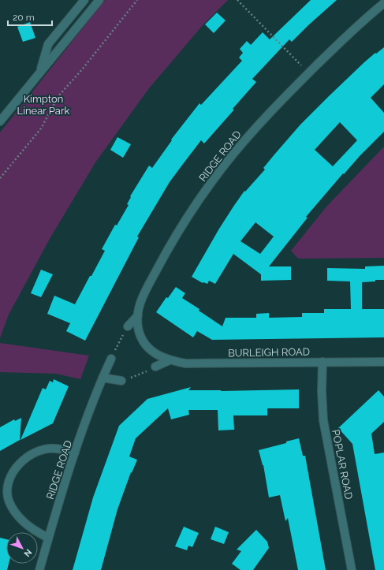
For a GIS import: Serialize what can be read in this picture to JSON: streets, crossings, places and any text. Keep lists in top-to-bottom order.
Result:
{
  "streets": {
    "street": ["RIDGE ROAD", "BURLEIGH ROAD", "POPLAR ROAD"]
  },
  "crossings": [
    ["RIDGE ROAD", "BURLEIGH ROAD"],
    ["BURLEIGH ROAD", "POPLAR ROAD"]
  ],
  "parks": ["Kimpton Linear Park"],
  "scale_bar": "20 m",
  "north": "bottom right"
}
